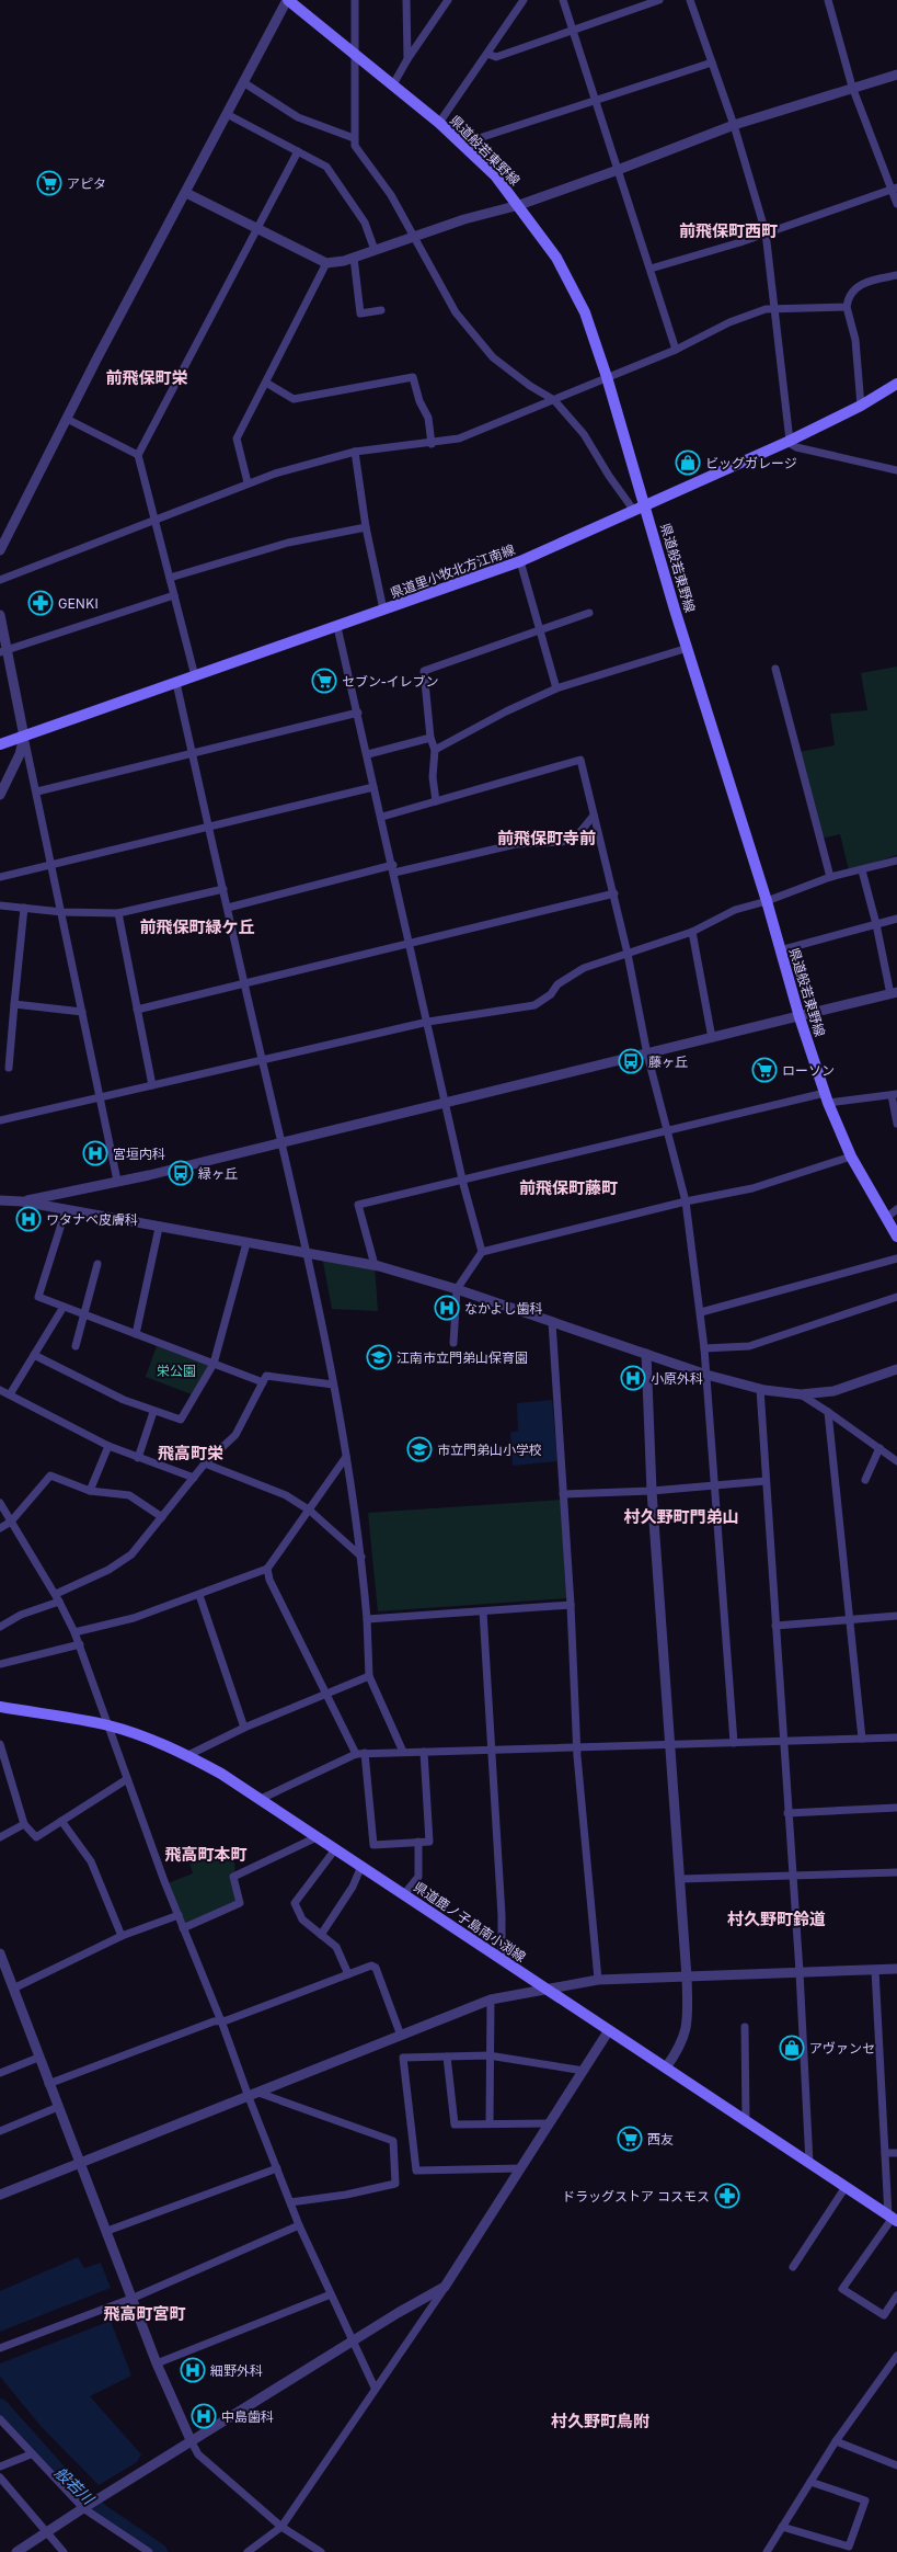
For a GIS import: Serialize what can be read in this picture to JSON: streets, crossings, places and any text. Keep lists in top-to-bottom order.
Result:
{
  "streets": {
    "main road": ["県道般若東野線", "県道里小牧北方江南線", "県道鹿ノ子島南小渕線"]
  },
  "crossings": [
    ["県道般若東野線", "県道里小牧北方江南線"]
  ],
  "districts": [
    "前飛保町西町",
    "前飛保町栄",
    "前飛保町寺前",
    "前飛保町緑ケ丘",
    "前飛保町藤町",
    "飛高町栄",
    "村久野町門弟山",
    "飛高町本町",
    "村久野町鈴道",
    "飛高町宮町",
    "村久野町鳥附"
  ],
  "water": ["般若川"],
  "parks": ["栄公園"],
  "places": {
    "supermarket": [
      "アピタ",
      "セブン-イレブン",
      "ローソン",
      "西友"
    ],
    "shop": ["ビッグガレージ", "アヴァンセ"],
    "pharmacy": ["GENKI", "ドラッグストア コスモス"],
    "bus stop": ["藤ヶ丘", "緑ヶ丘"],
    "hospital": [
      "宮垣内科",
      "ワタナベ皮膚科",
      "なかよし歯科",
      "小原外科",
      "細野外科",
      "中島歯科"
    ],
    "school or university": ["江南市立門弟山保育園", "市立門弟山小学校"]
  }
}
